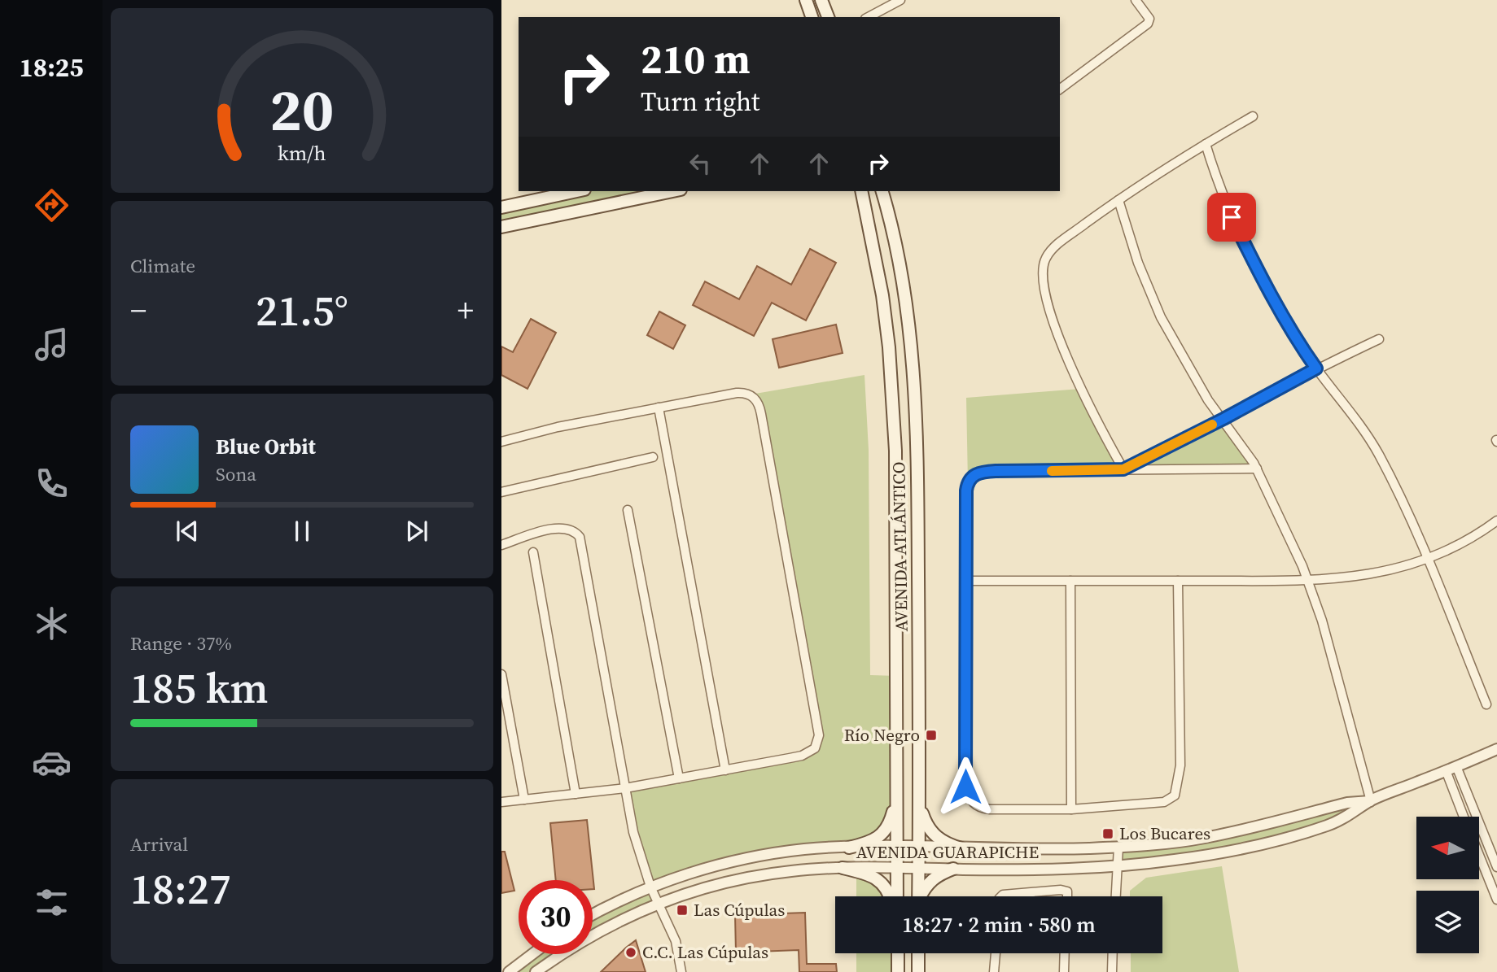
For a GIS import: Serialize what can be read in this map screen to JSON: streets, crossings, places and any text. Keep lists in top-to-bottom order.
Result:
{
  "streets": {
    "main road": ["AVENIDA ATLÁNTICO"],
    "street": ["AVENIDA GUARAPICHE"]
  },
  "crossings": [
    ["AVENIDA ATLÁNTICO", "AVENIDA GUARAPICHE"]
  ],
  "places": {
    "transit": ["Río Negro", "Los Bucares", "Las Cúpulas"],
    "other": ["C.C. Las Cúpulas"]
  },
  "north": "left",
  "page": {
    "tabs": "18:25",
    "turn": ["210 m", "Turn right"],
    "tile": [
      "Climate",
      ["Range · 37%", "185 km"],
      ["Arrival", "18:27"]
    ],
    "heat": ["−", "21.5°", "+"],
    "song": ["Blue Orbit", "Sona"],
    "limit": "30",
    "trip": "18:27 · 2 min · 580 m",
    "gauge": ["20", "km/h"]
  }
}
